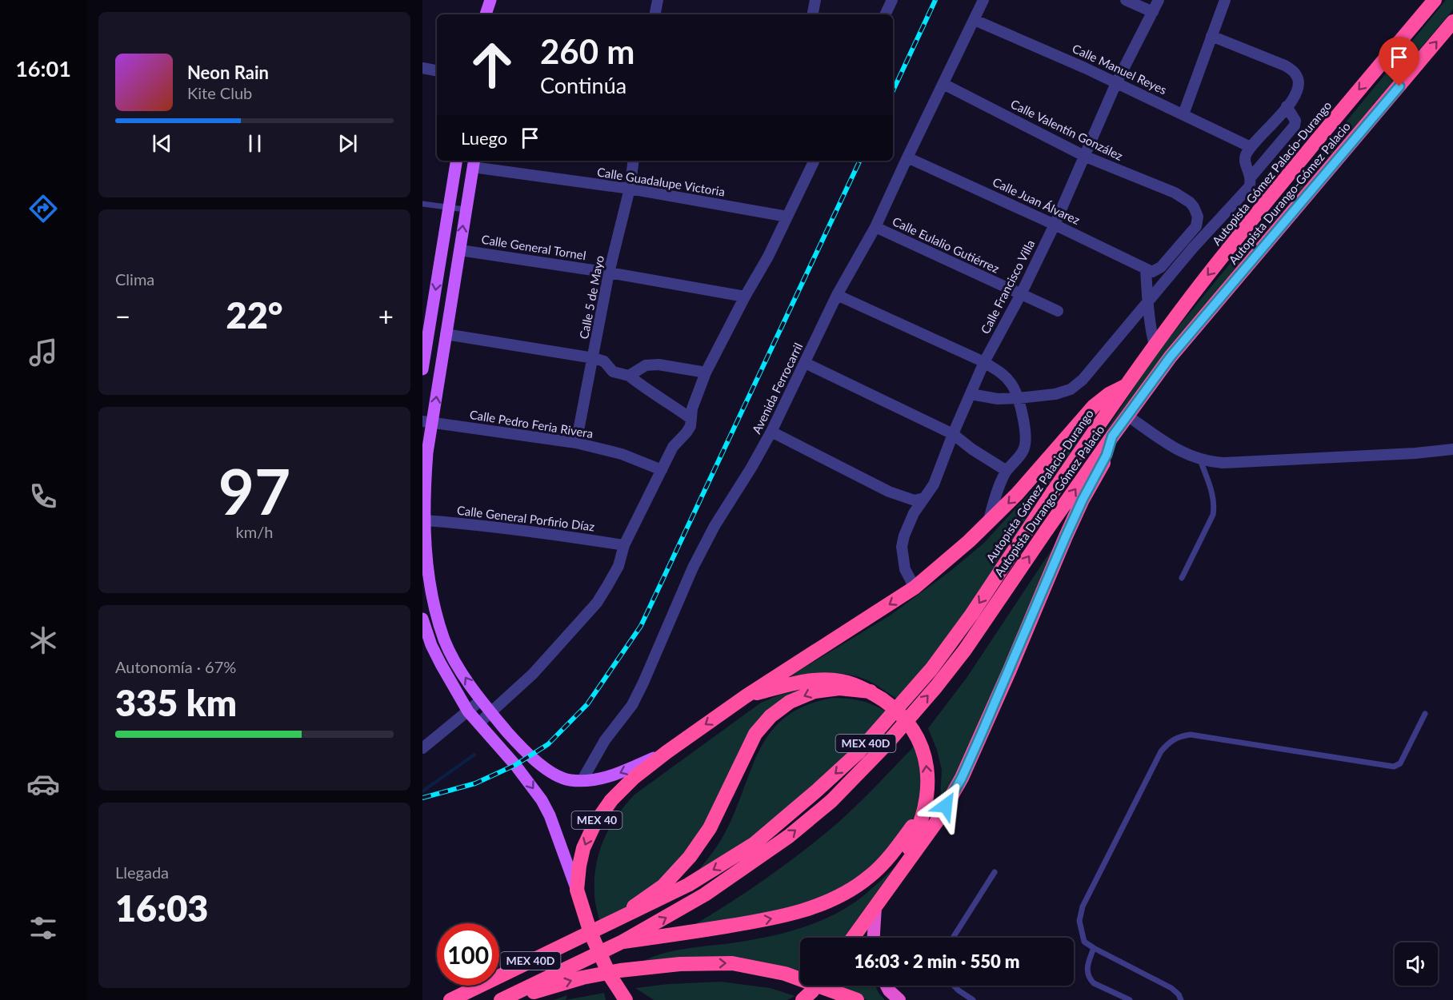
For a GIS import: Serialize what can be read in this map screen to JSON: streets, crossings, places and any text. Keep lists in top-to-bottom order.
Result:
{
  "streets": {
    "highway": [
      "Autopista Gómez Palacio-Durango",
      "Autopista Durango-Gómez Palacio",
      "MEX 40D",
      "MEX 40"
    ],
    "street": [
      "Calle Manuel Reyes",
      "Calle Valentín González",
      "Calle Guadalupe Victoria",
      "Calle Juan Álvarez",
      "Calle Eulalio Gutiérrez",
      "Calle General Tornel",
      "Calle Francisco Villa",
      "Calle 5 de Mayo",
      "Avenida Ferrocarril",
      "Calle Pedro Feria Rivera",
      "Calle General Porfirio Díaz"
    ]
  },
  "crossings": [
    ["Calle Manuel Reyes", "Calle Francisco Villa"],
    ["Calle Manuel Reyes", "Avenida Ferrocarril"],
    ["Calle Valentín González", "Calle Francisco Villa"],
    ["Calle Valentín González", "Avenida Ferrocarril"],
    ["Autopista Gómez Palacio-Durango", "MEX 40D"],
    ["Autopista Gómez Palacio-Durango", "MEX 40"],
    ["Calle Guadalupe Victoria", "Calle 5 de Mayo"],
    ["Calle Guadalupe Victoria", "MEX 40"],
    ["Autopista Durango-Gómez Palacio", "MEX 40D"],
    ["Calle Juan Álvarez", "Calle Francisco Villa"],
    ["Calle Juan Álvarez", "Avenida Ferrocarril"],
    ["Calle Eulalio Gutiérrez", "Calle Francisco Villa"],
    ["Calle Eulalio Gutiérrez", "Avenida Ferrocarril"],
    ["Calle General Tornel", "Calle 5 de Mayo"],
    ["Calle General Tornel", "MEX 40"],
    ["Calle 5 de Mayo", "Calle Pedro Feria Rivera"],
    ["Avenida Ferrocarril", "MEX 40"],
    ["Calle Pedro Feria Rivera", "MEX 40"],
    ["Calle General Porfirio Díaz", "MEX 40"],
    ["MEX 40D", "MEX 40"]
  ],
  "page": {
    "tabs": "16:01",
    "turn": ["260 m", "Continúa"],
    "song": ["Neon Rain", "Kite Club"],
    "then": "Luego",
    "tile": [
      "Clima",
      ["97", "km/h"],
      ["Autonomía · 67%", "335 km"],
      ["Llegada", "16:03"]
    ],
    "heat": ["−", "22°", "+"],
    "limit": "100",
    "trip": "16:03 · 2 min · 550 m"
  }
}
